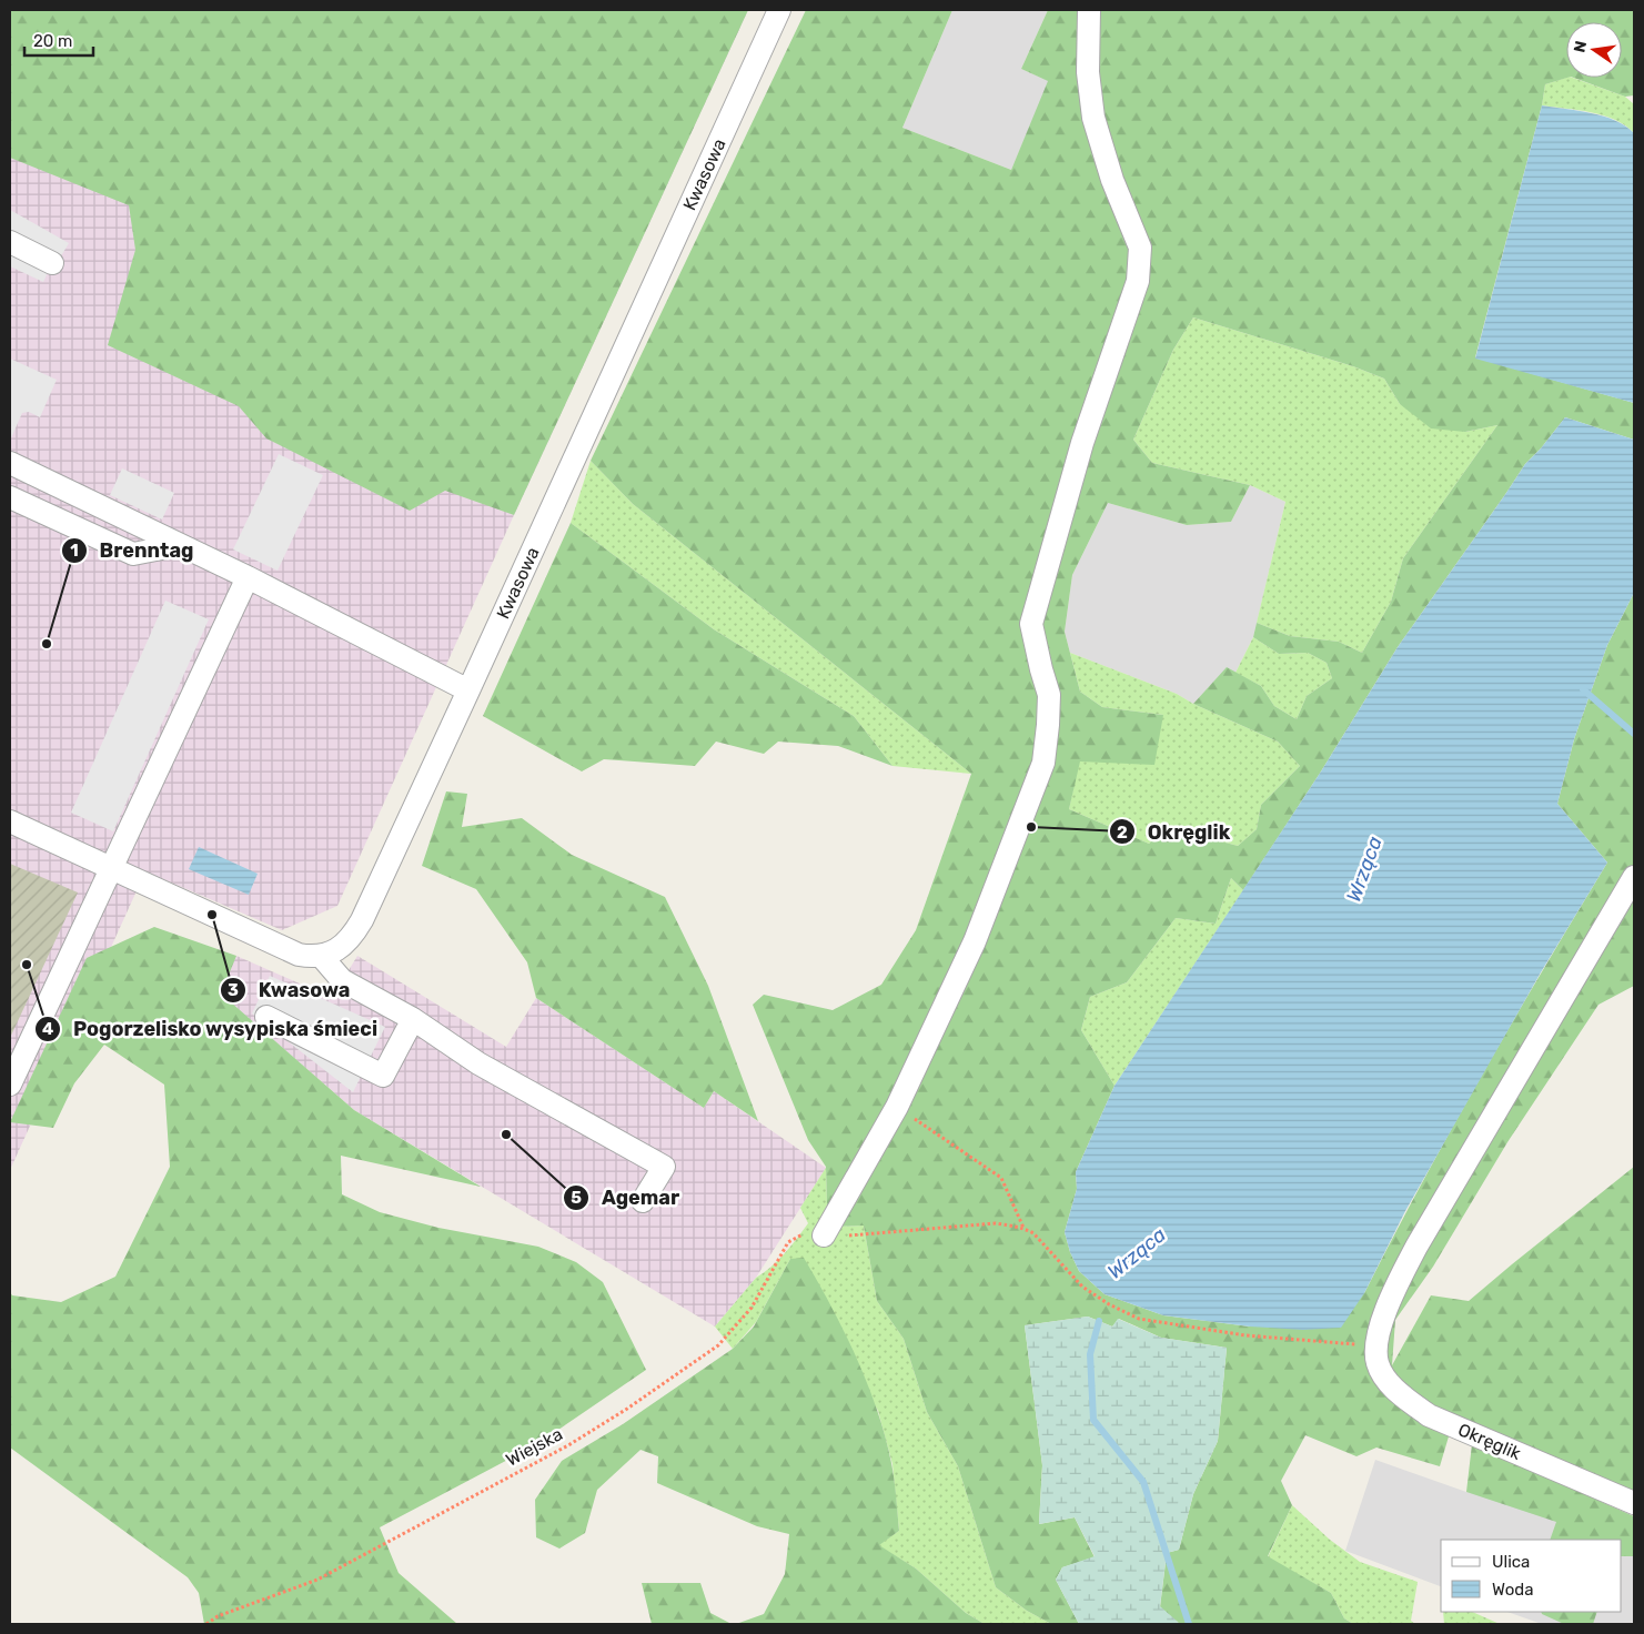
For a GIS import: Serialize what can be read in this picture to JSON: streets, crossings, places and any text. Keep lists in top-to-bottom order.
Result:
{
  "streets": {
    "street": ["Kwasowa", "Okręglik"],
    "path": ["Wiejska"]
  },
  "water": ["Wrząca"],
  "places": [
    "Brenntag",
    "Okręglik",
    "Kwasowa",
    "Pogorzelisko wysypiska śmieci",
    "Agemar"
  ],
  "legend": ["Ulica", "Woda"],
  "scale_bar": "20 m",
  "north": "left"
}
